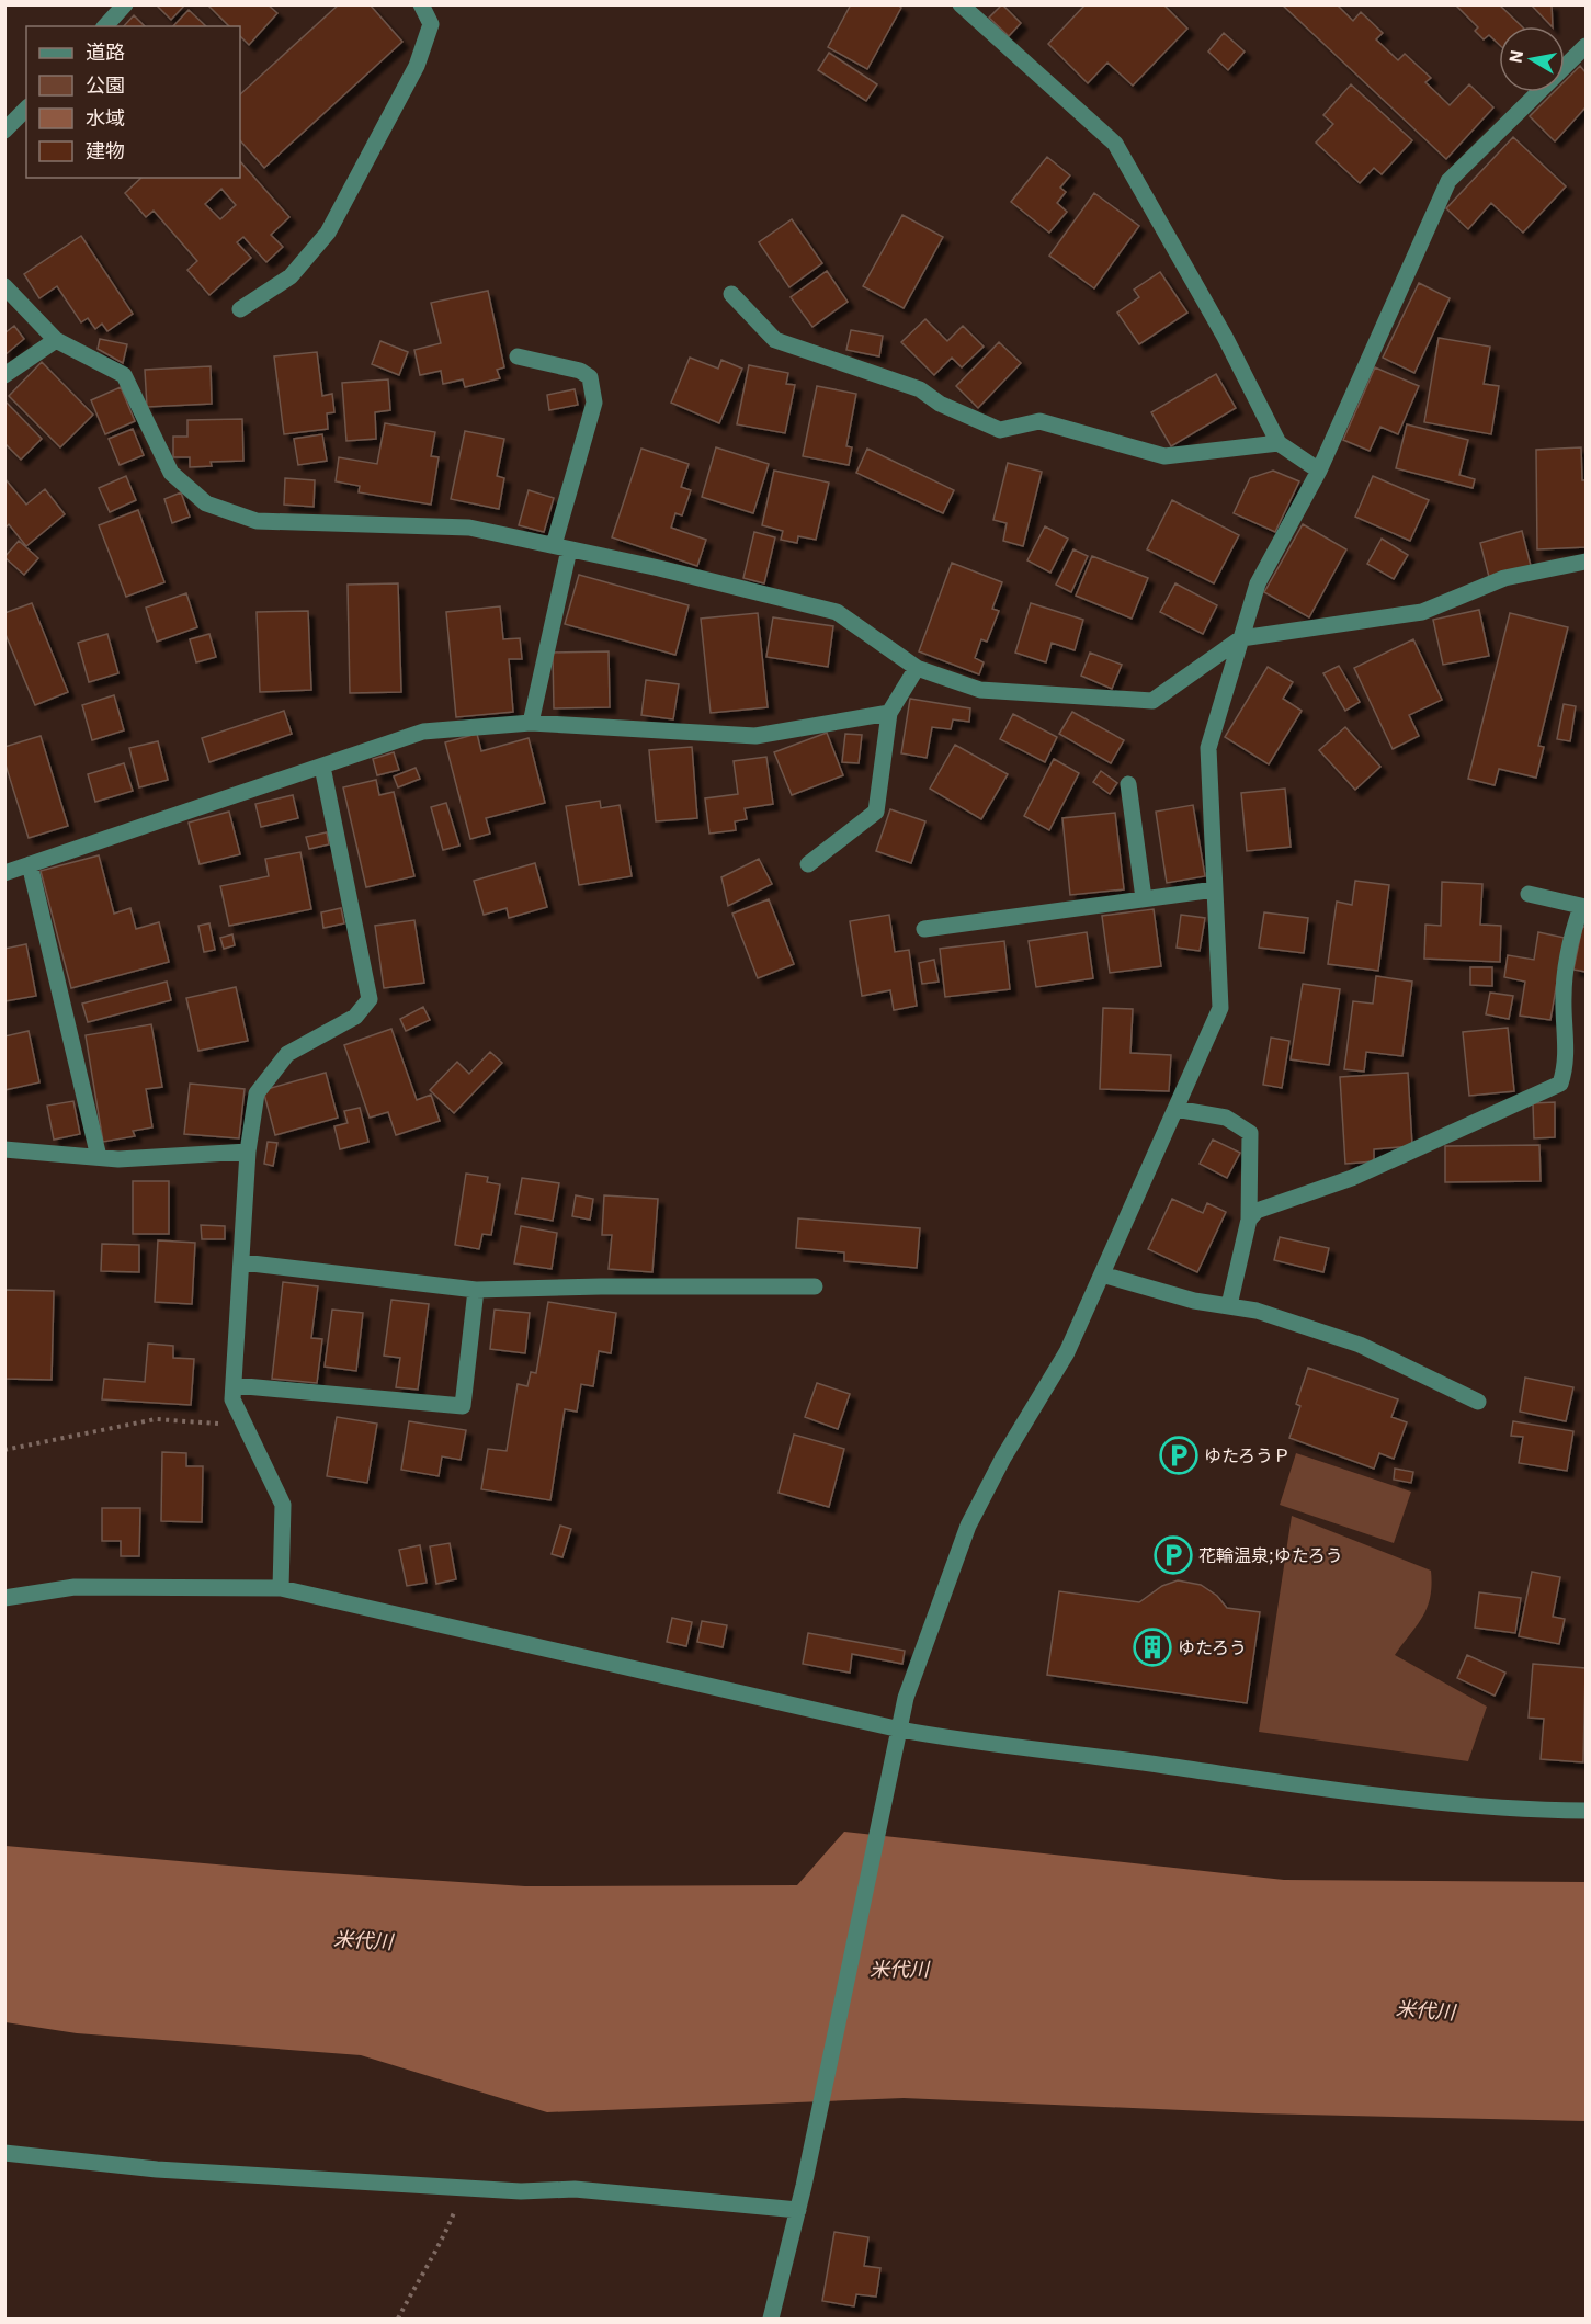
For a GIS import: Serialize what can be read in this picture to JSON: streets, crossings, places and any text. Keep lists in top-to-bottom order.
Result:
{
  "water": ["米代川"],
  "places": {
    "parking": ["ゆたろうＰ", "花輪温泉;ゆたろう"],
    "building": ["ゆたろう"]
  },
  "legend": [
    "道路",
    "公園",
    "水域",
    "建物"
  ],
  "north": "left"
}
